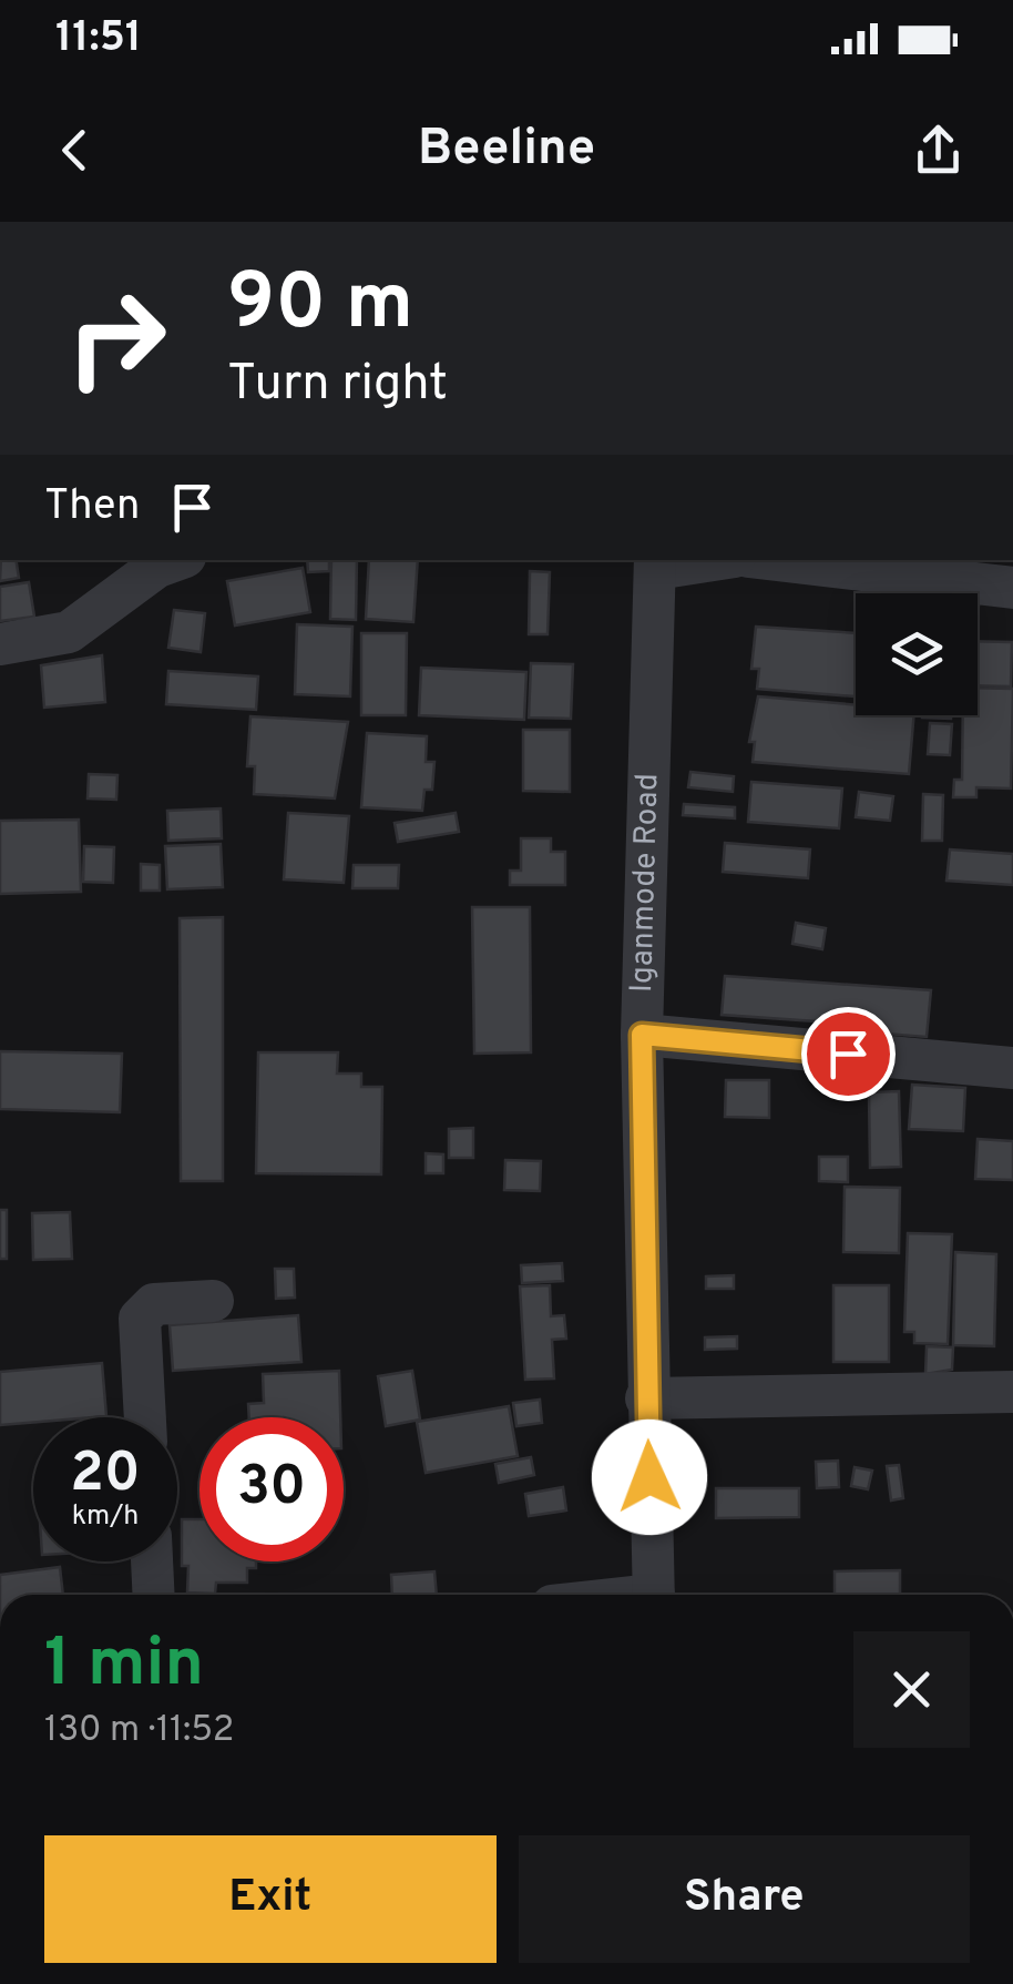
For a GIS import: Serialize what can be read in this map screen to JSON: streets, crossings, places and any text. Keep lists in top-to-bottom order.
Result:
{
  "streets": {
    "street": ["Iganmode Road"]
  },
  "page": {
    "status": "11:51",
    "header": "Beeline",
    "turn": ["90 m", "Turn right"],
    "then": "Then",
    "speed": "20 km/h",
    "limit": "30",
    "heading": ["1 min", "130 m · 11:52"],
    "buttons": ["Exit", "Share"]
  }
}
